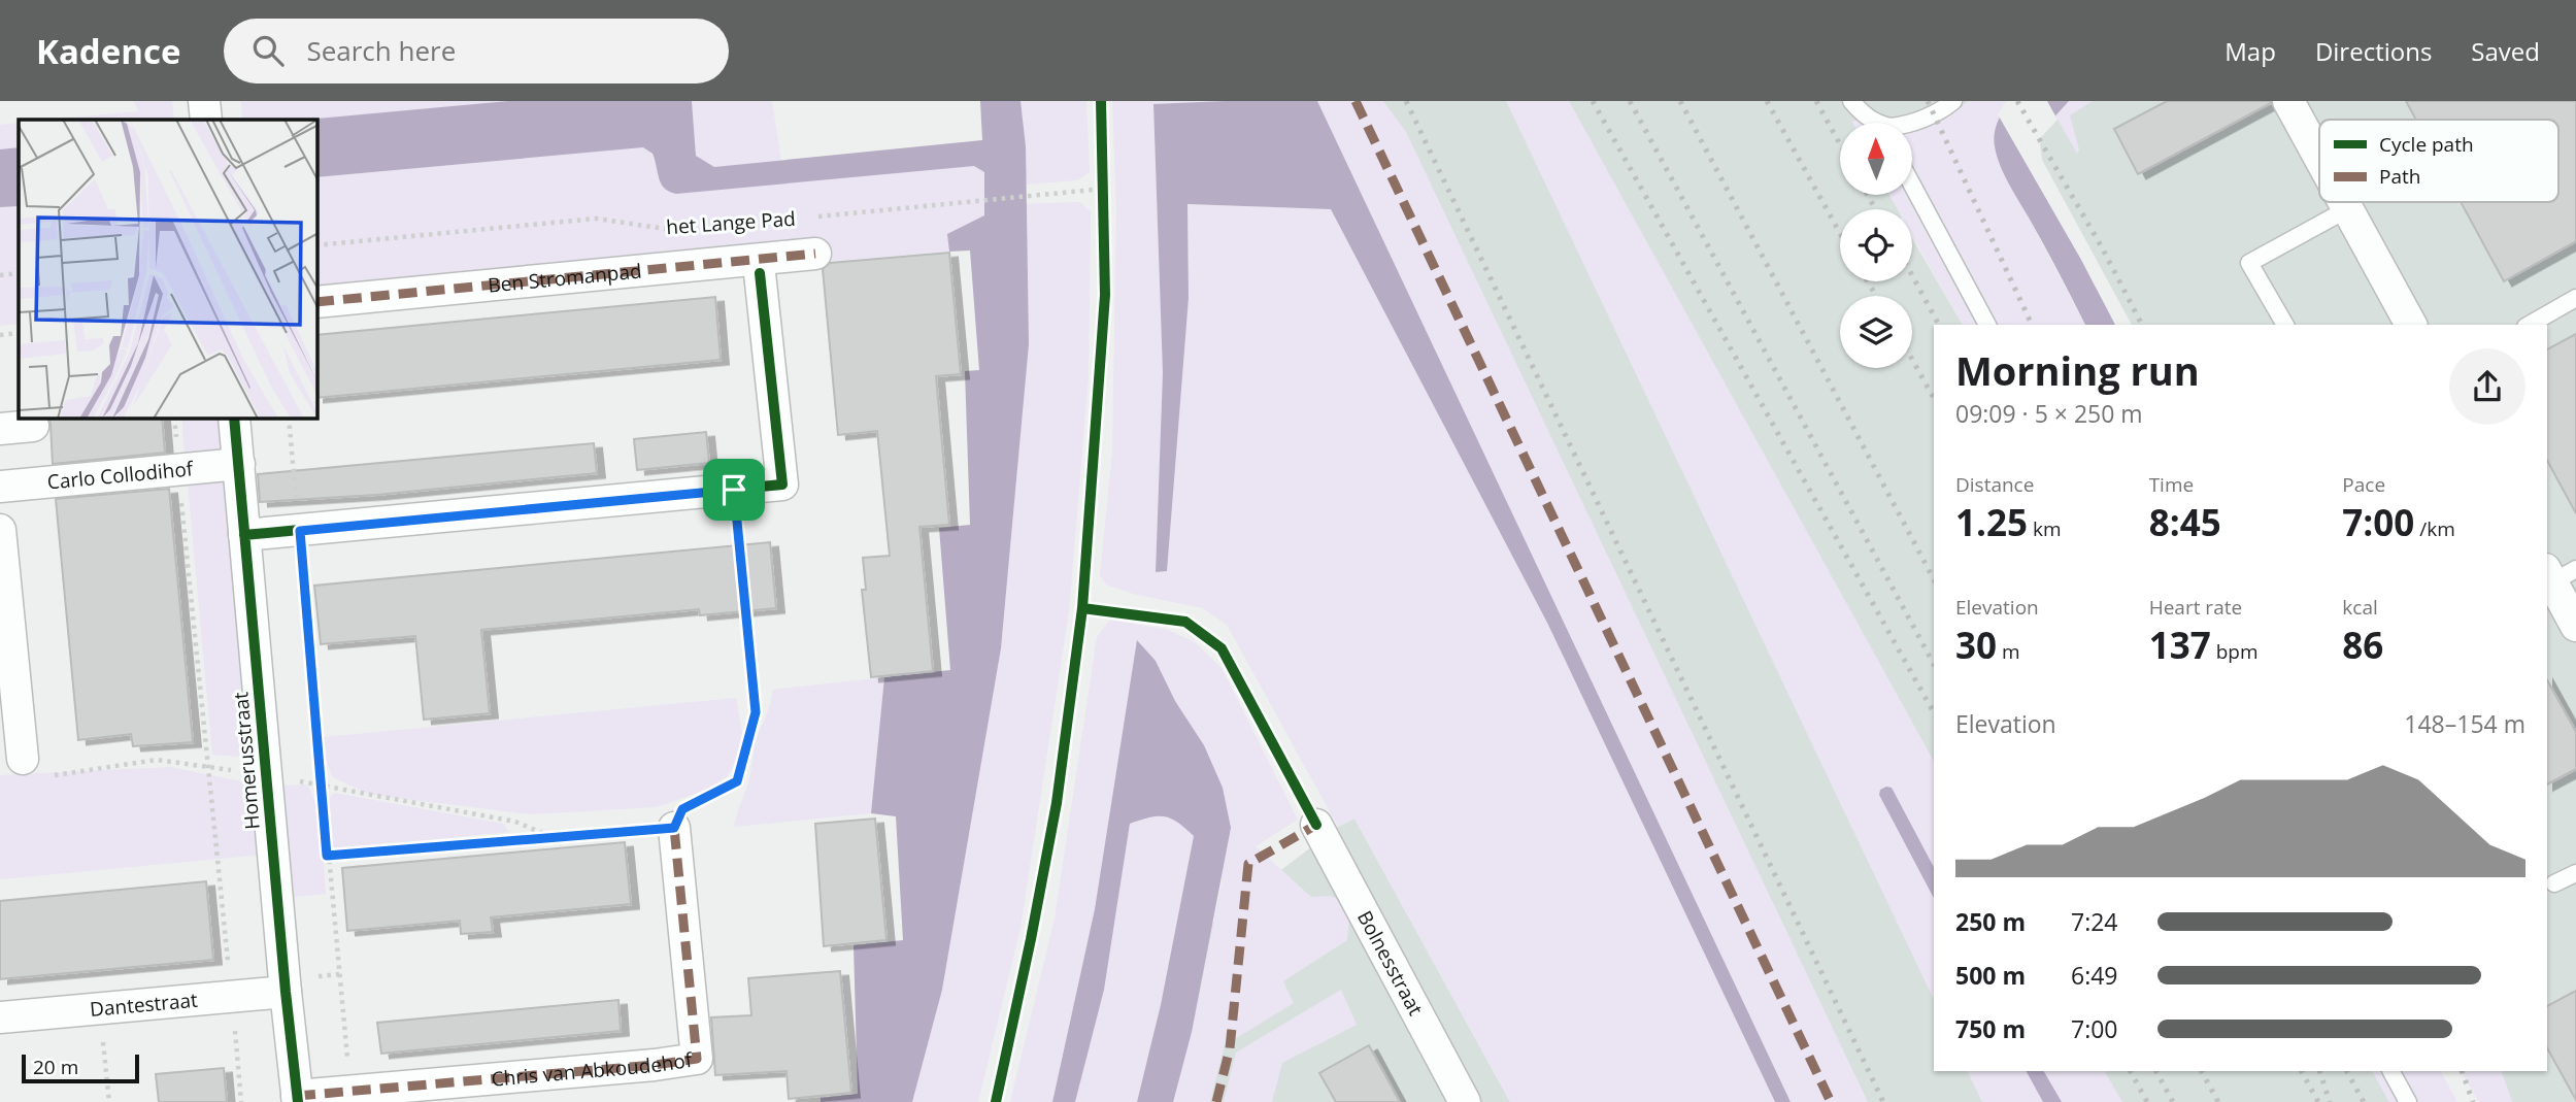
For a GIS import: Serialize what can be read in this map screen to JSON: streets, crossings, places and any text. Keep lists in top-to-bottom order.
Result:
{
  "streets": {
    "street": [
      "Ben Stromanpad",
      "Carlo Collodihof",
      "Homerusstraat",
      "Bolnesstraat",
      "Dantestraat",
      "Chris van Abkoudehof"
    ],
    "path": ["het Lange Pad"]
  },
  "crossings": [
    ["Carlo Collodihof", "Homerusstraat"],
    ["Homerusstraat", "Dantestraat"],
    ["Homerusstraat", "Chris van Abkoudehof"]
  ],
  "legend": ["Cycle path", "Path"],
  "scale_bar": "20 m",
  "north": "top",
  "page": {
    "header": "Kadence",
    "search": "Search here",
    "nav": ["Map", "Directions", "Saved"],
    "heading": ["Morning run", "09:09 · 5 × 250 m"],
    "stats": [
      ["Distance", "1.25 km"],
      ["Time", "8:45"],
      ["Pace", "7:00 /km"],
      ["Elevation", "30 m"],
      ["Heart rate", "137 bpm"],
      ["kcal", "86"]
    ],
    "chart": ["Elevation", "148–154 m"],
    "list": [
      {
        "name": "250 m",
        "note": "7:24"
      },
      {
        "name": "500 m",
        "note": "6:49"
      },
      {
        "name": "750 m",
        "note": "7:00"
      }
    ],
    "scale": "20 m"
  }
}
